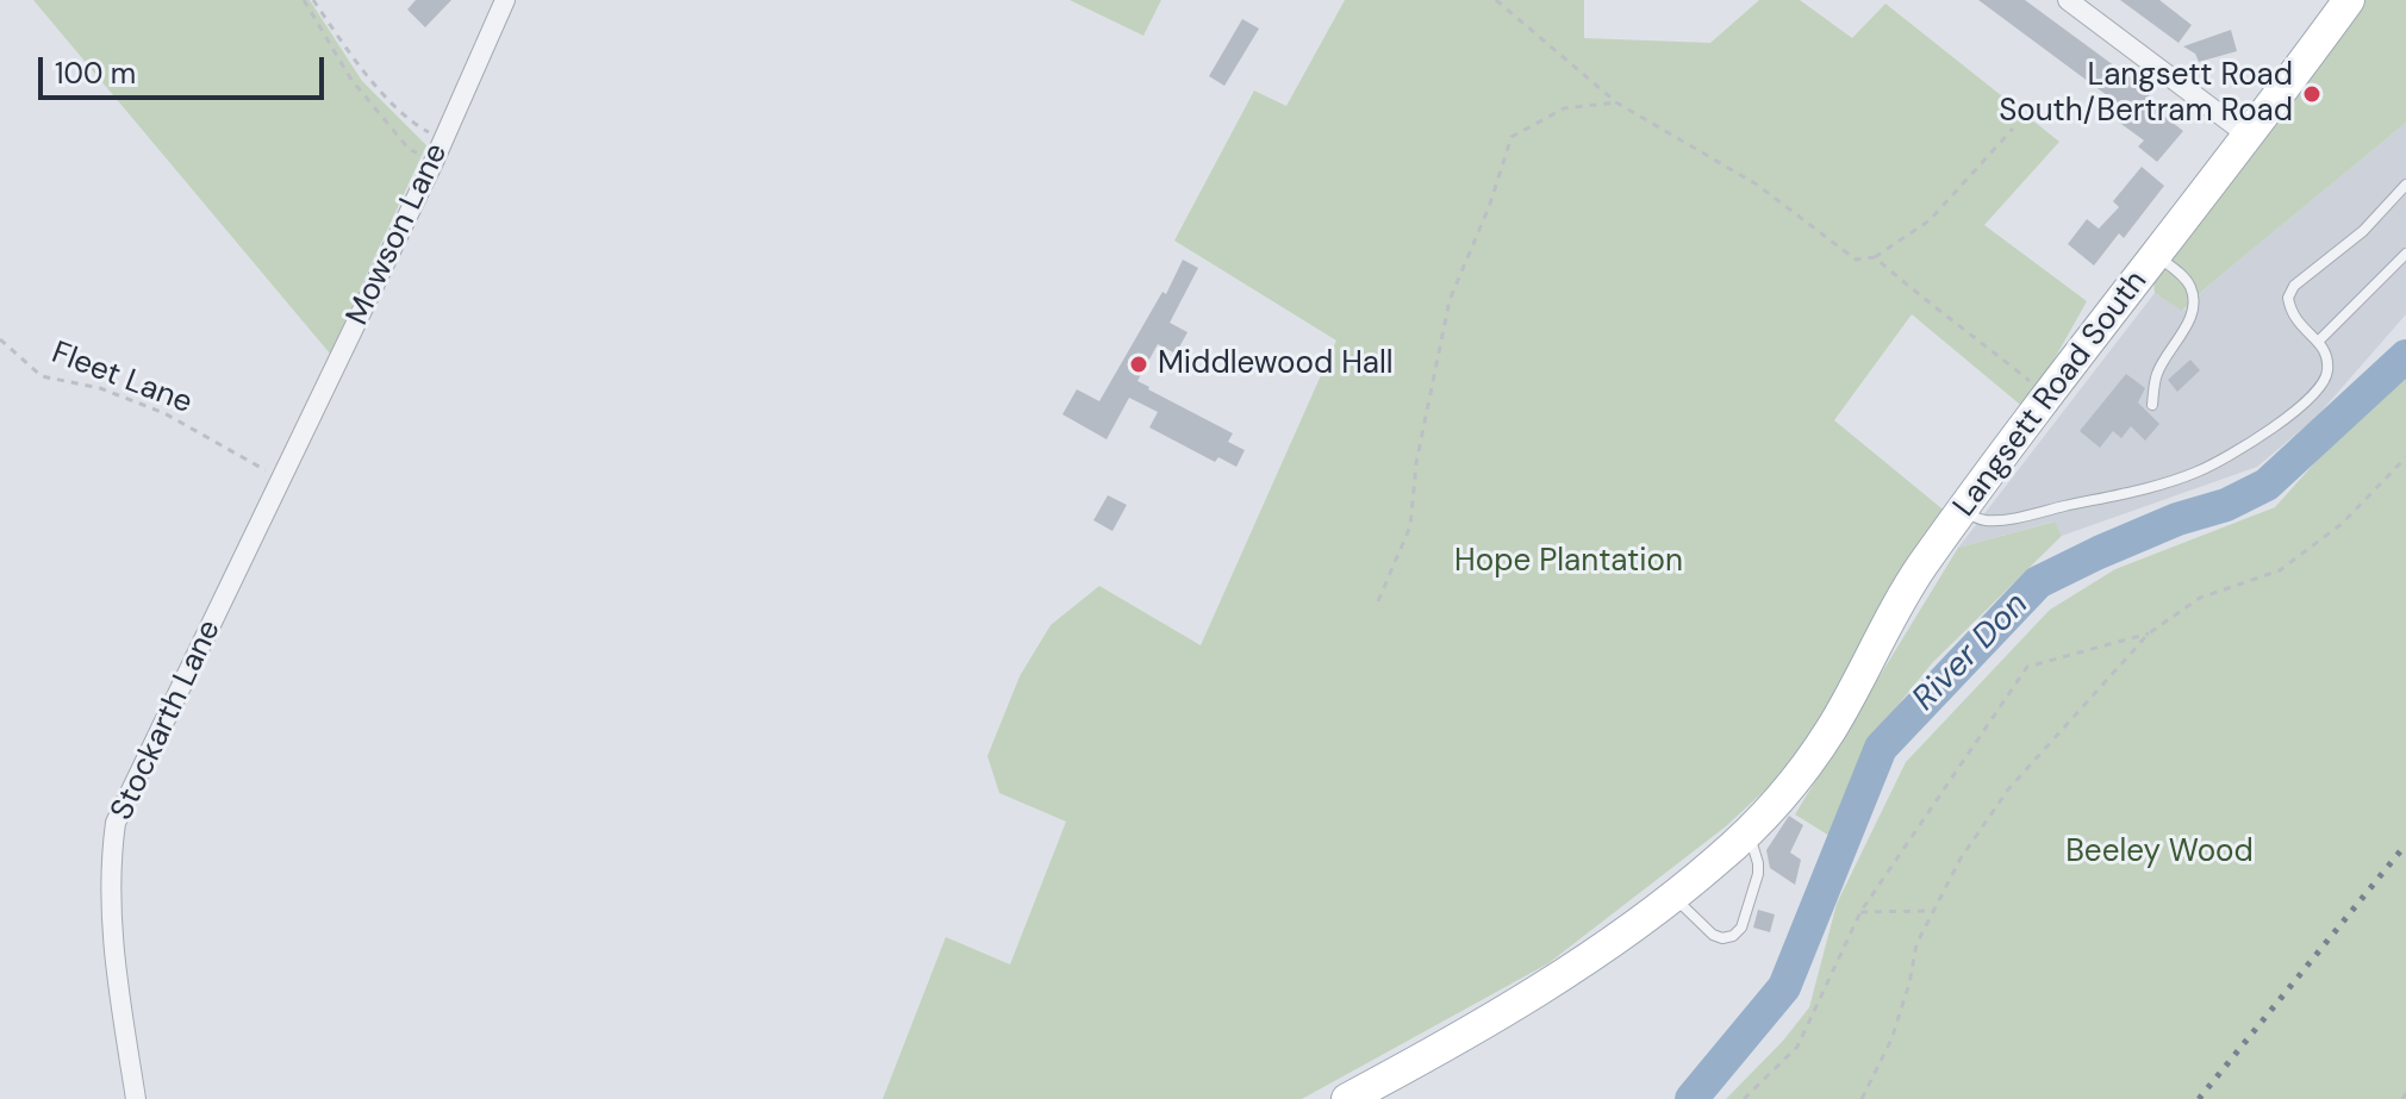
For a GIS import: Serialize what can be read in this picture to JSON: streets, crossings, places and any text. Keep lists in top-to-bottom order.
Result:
{
  "streets": {
    "main road": ["Langsett Road South"],
    "street": ["Mowson Lane", "Stockarth Lane"],
    "path": ["Fleet Lane"]
  },
  "crossings": [
    ["Mowson Lane", "Fleet Lane"],
    ["Mowson Lane", "Stockarth Lane"],
    ["Fleet Lane", "Stockarth Lane"]
  ],
  "water": ["River Don"],
  "parks": ["Hope Plantation", "Beeley Wood"],
  "places": ["Langsett Road South/Bertram Road", "Middlewood Hall"],
  "scale_bar": "100 m"
}
